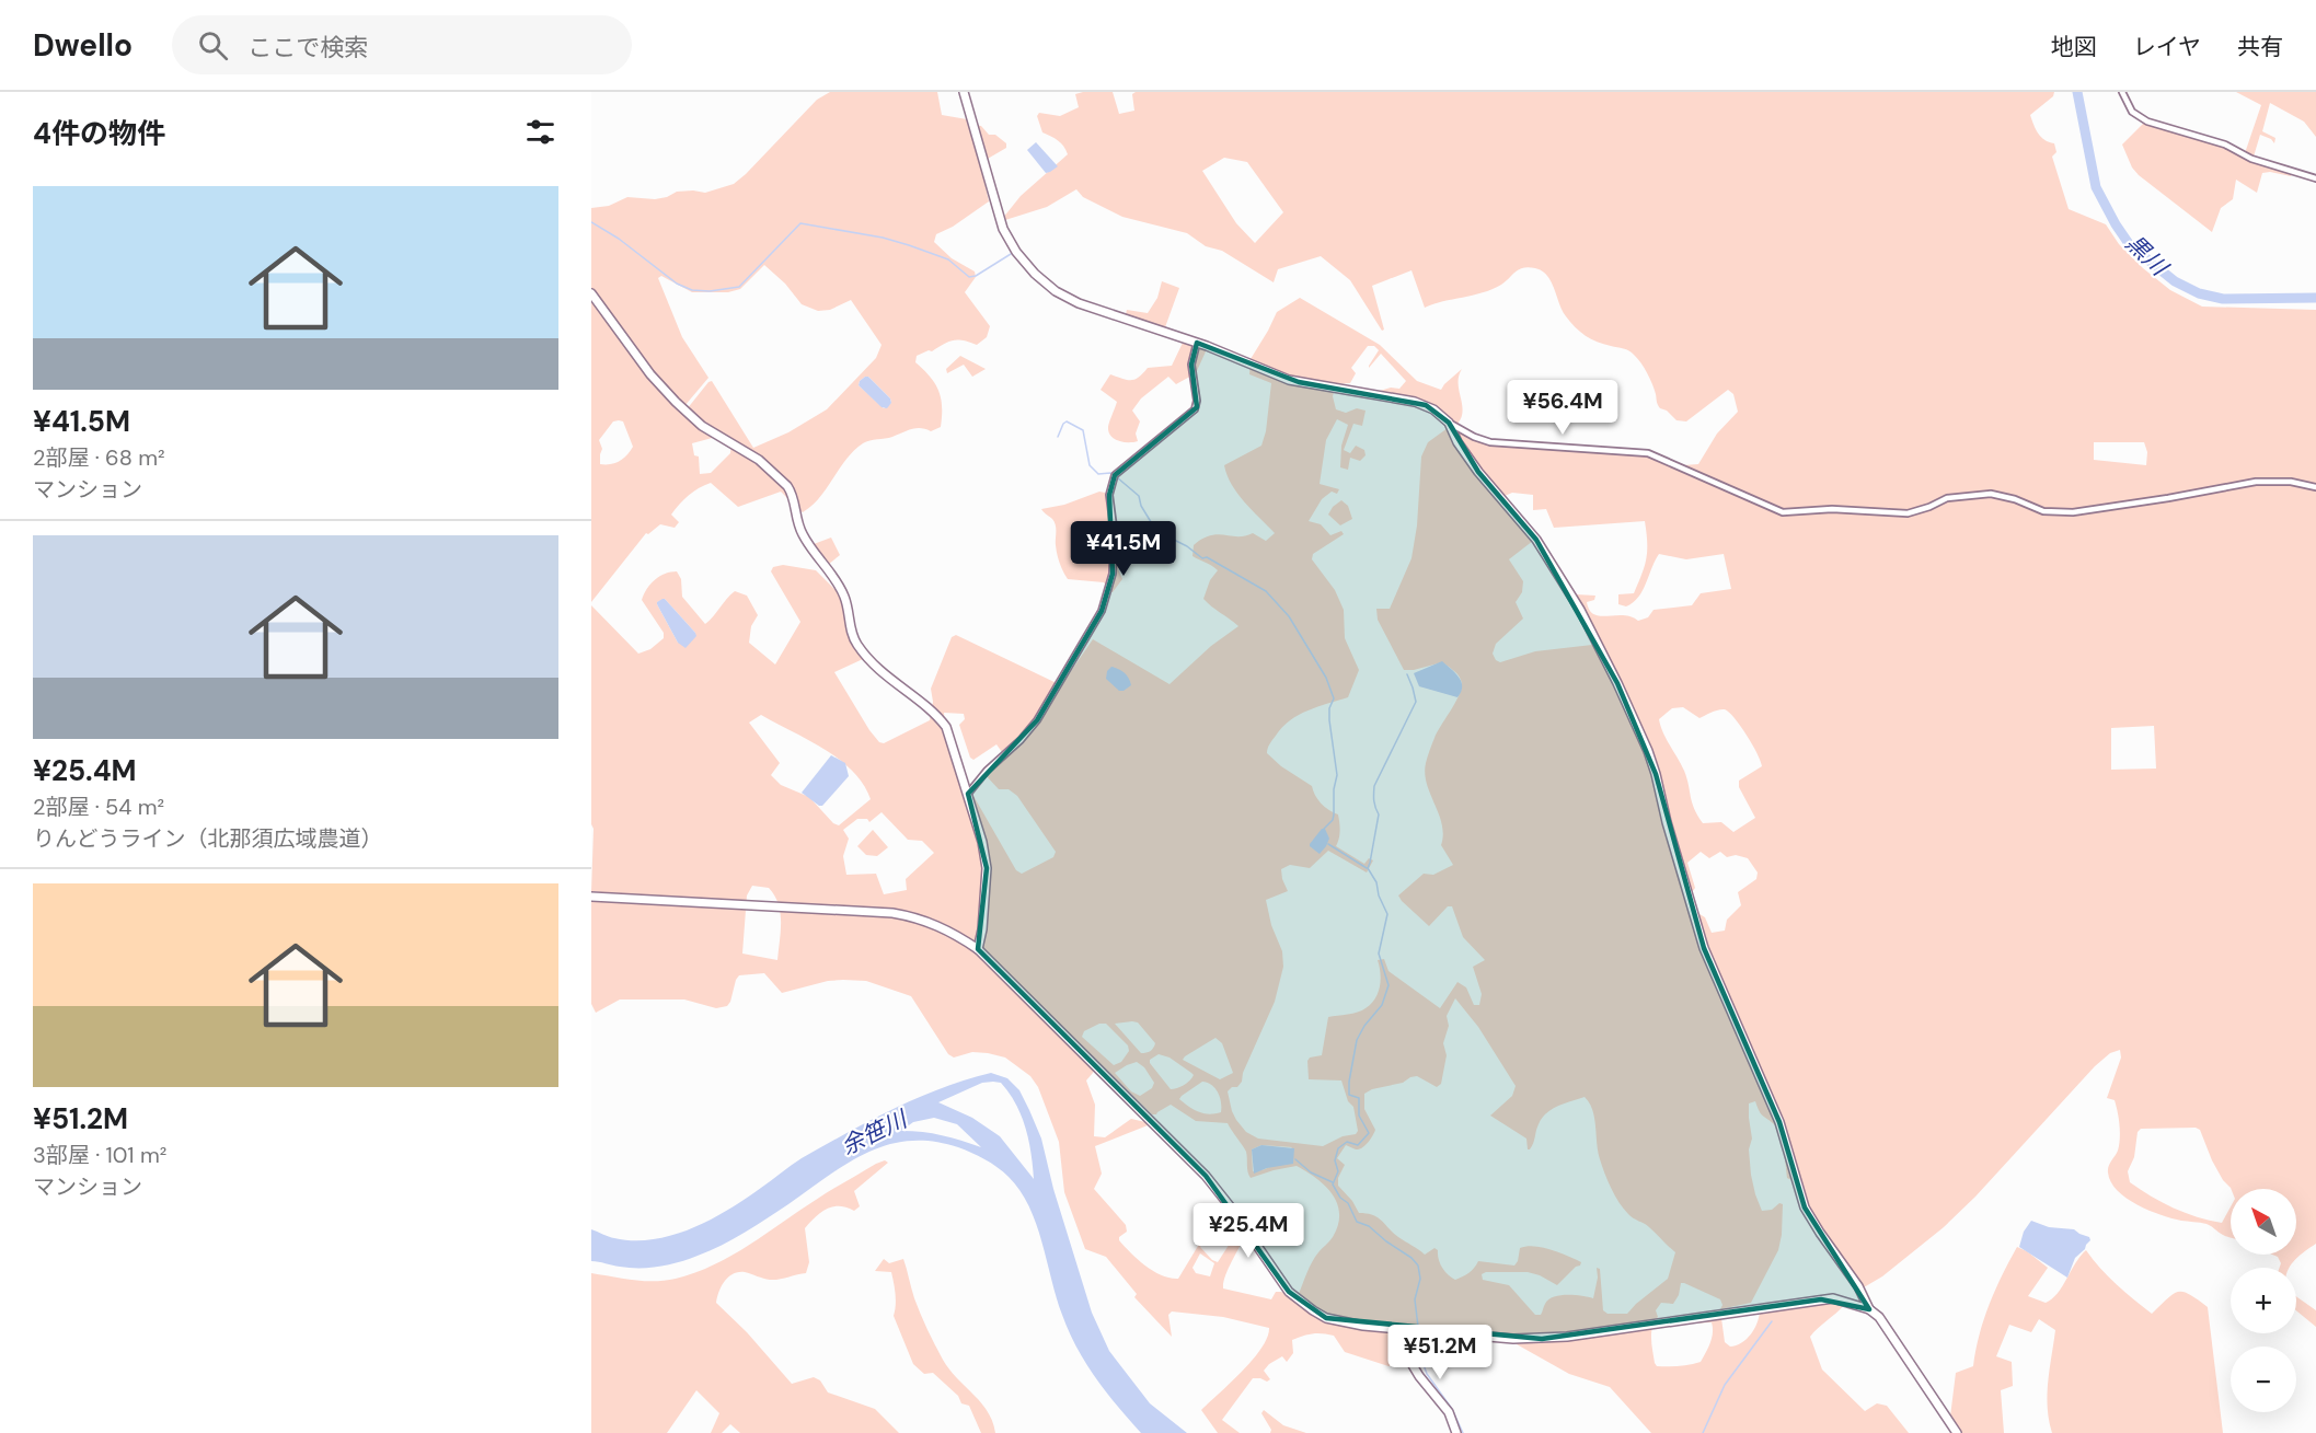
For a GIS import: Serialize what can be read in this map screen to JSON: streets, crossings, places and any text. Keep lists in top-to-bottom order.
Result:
{
  "water": ["黒川", "余笹川"],
  "north": "top left",
  "page": {
    "header": "Dwello",
    "search": "ここで検索",
    "nav": ["地図", "レイヤ", "共有"],
    "heading": "4件の物件",
    "list": [
      {
        "name": "¥41.5M",
        "note": "2部屋 · 68 m² · マンション"
      },
      {
        "name": "¥25.4M",
        "note": "2部屋 · 54 m² · りんどうライン（北那須広域農道）"
      },
      {
        "name": "¥51.2M",
        "note": "3部屋 · 101 m² · マンション"
      }
    ],
    "price": [
      "¥56.4M",
      "¥41.5M",
      "¥25.4M",
      "¥51.2M"
    ],
    "map_buttons": ["+", "−"]
  }
}
